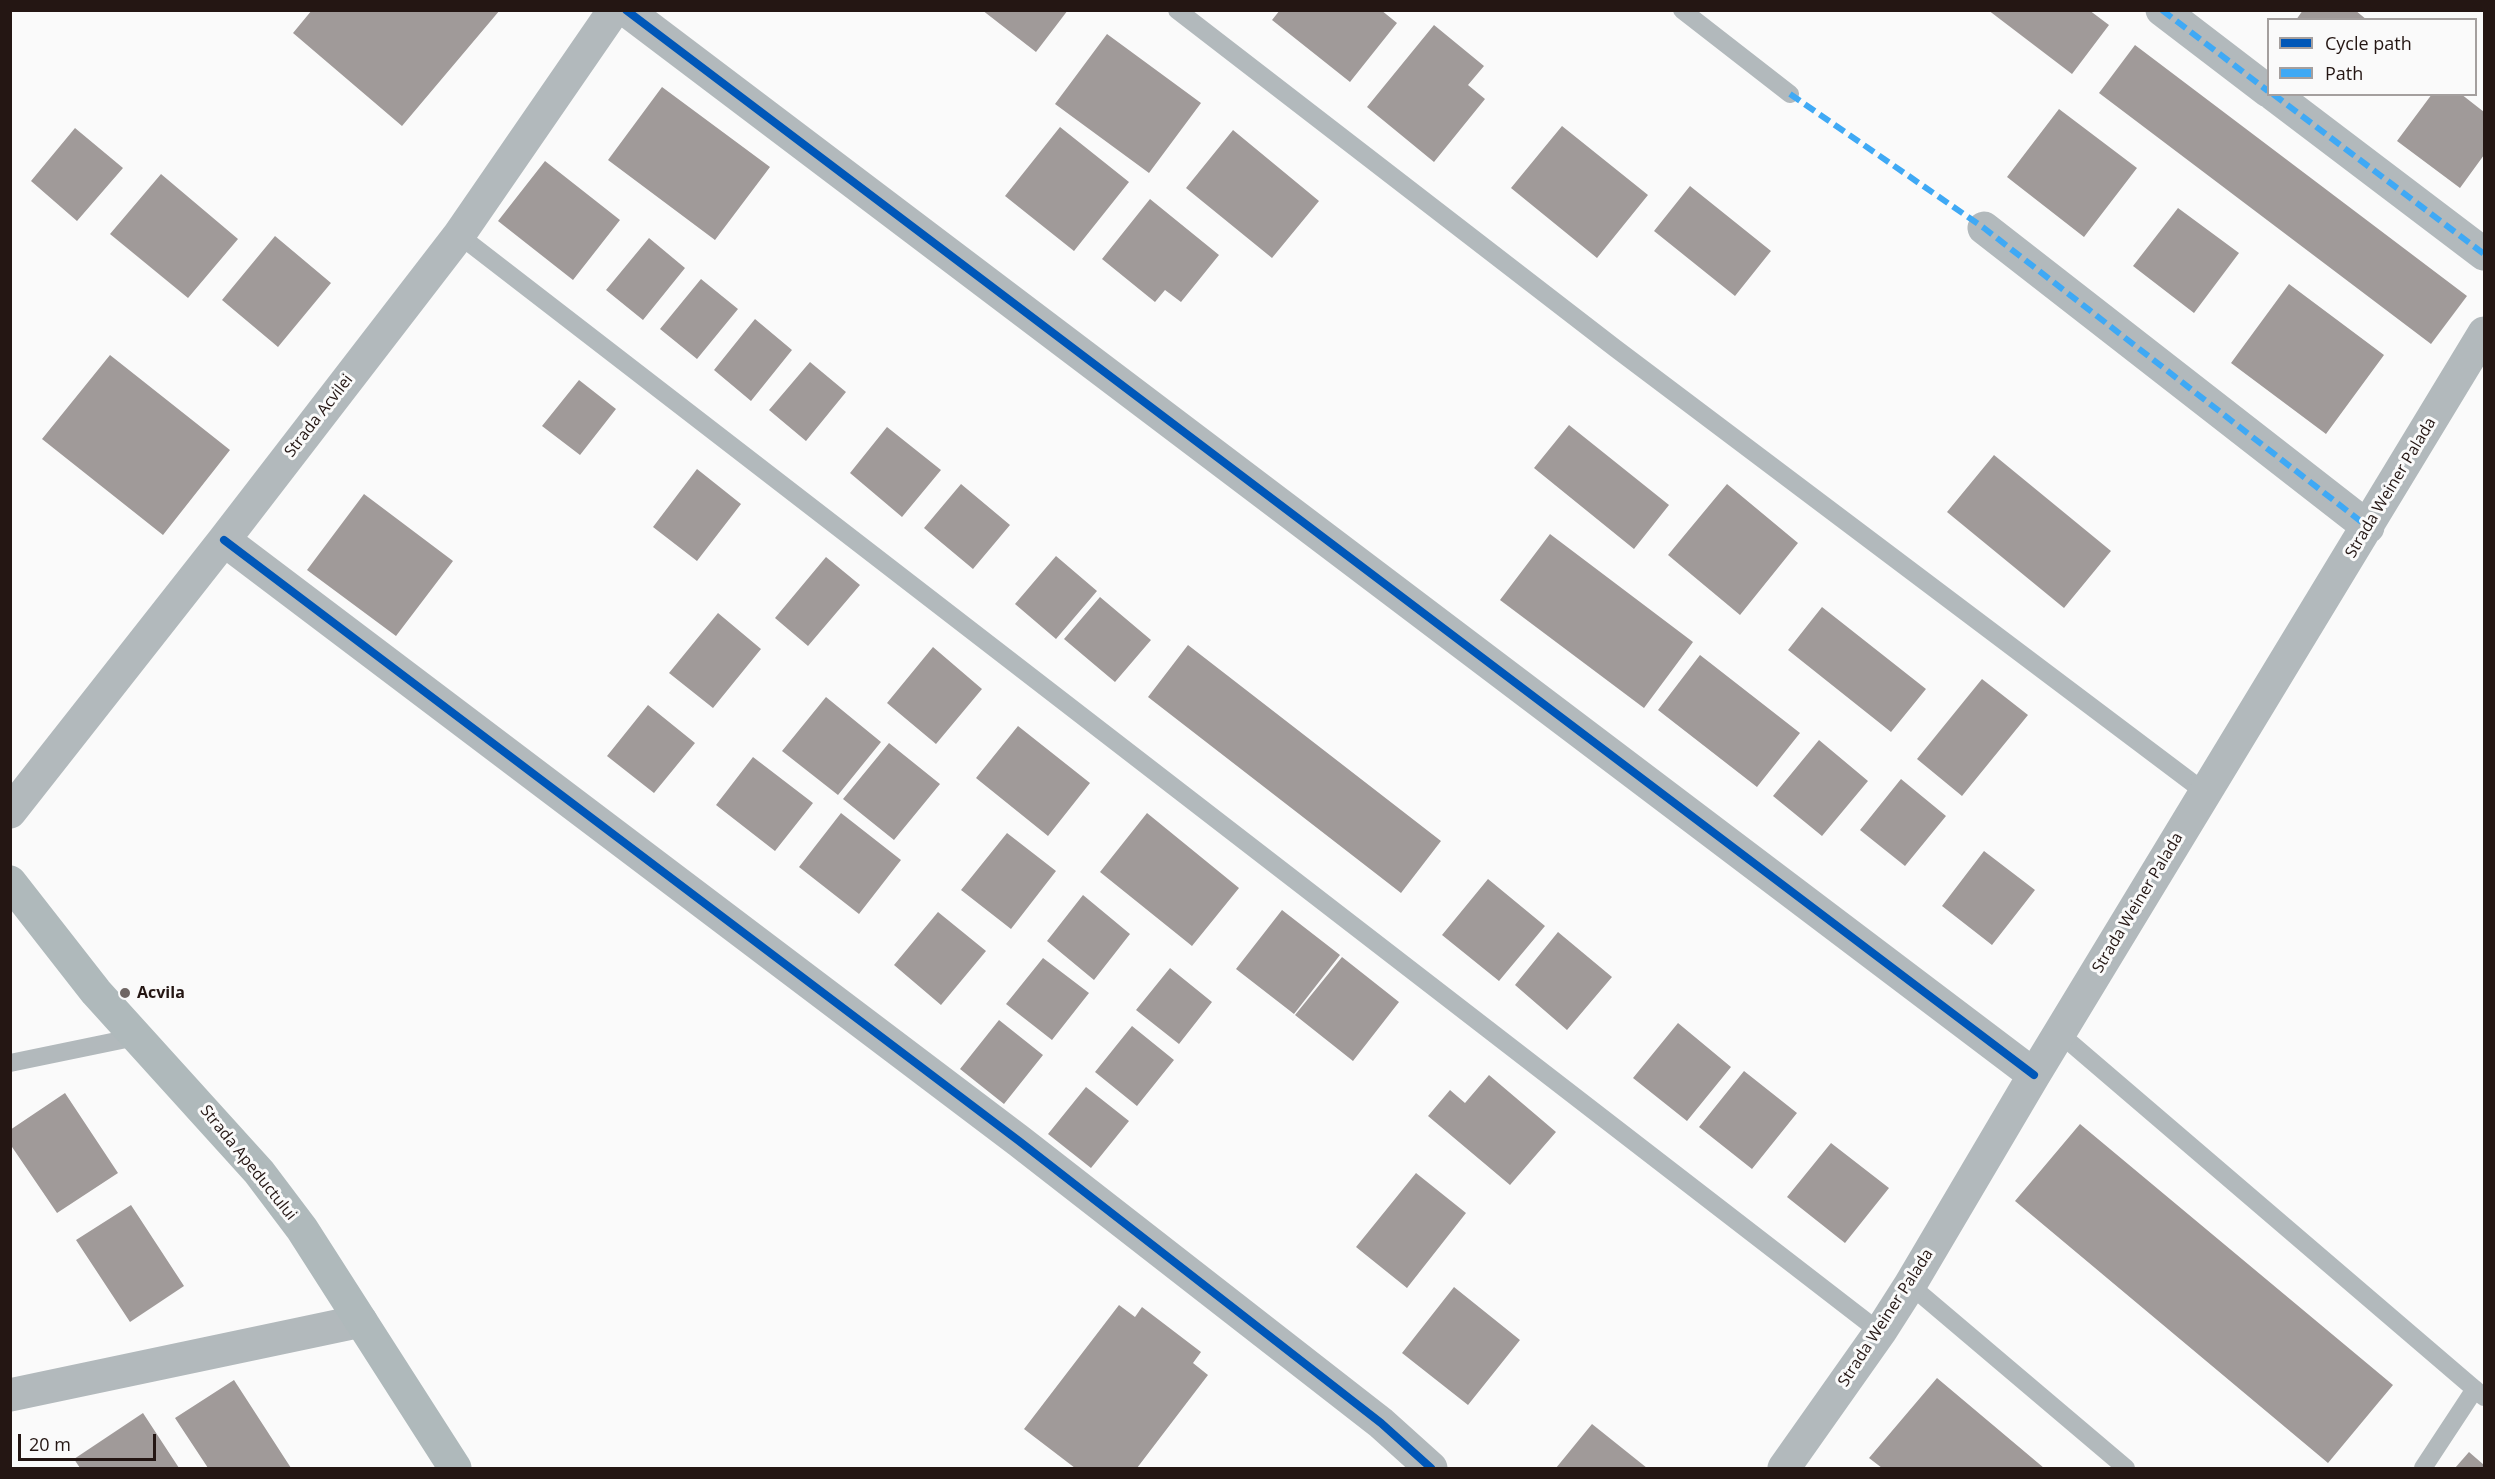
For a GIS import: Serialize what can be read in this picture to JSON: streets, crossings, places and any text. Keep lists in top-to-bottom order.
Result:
{
  "streets": {
    "street": ["Strada Acvilei", "Strada Weiner Palada", "Strada Apeductului"]
  },
  "places": ["Acvila"],
  "legend": ["Cycle path", "Path"],
  "scale_bar": "20 m"
}
